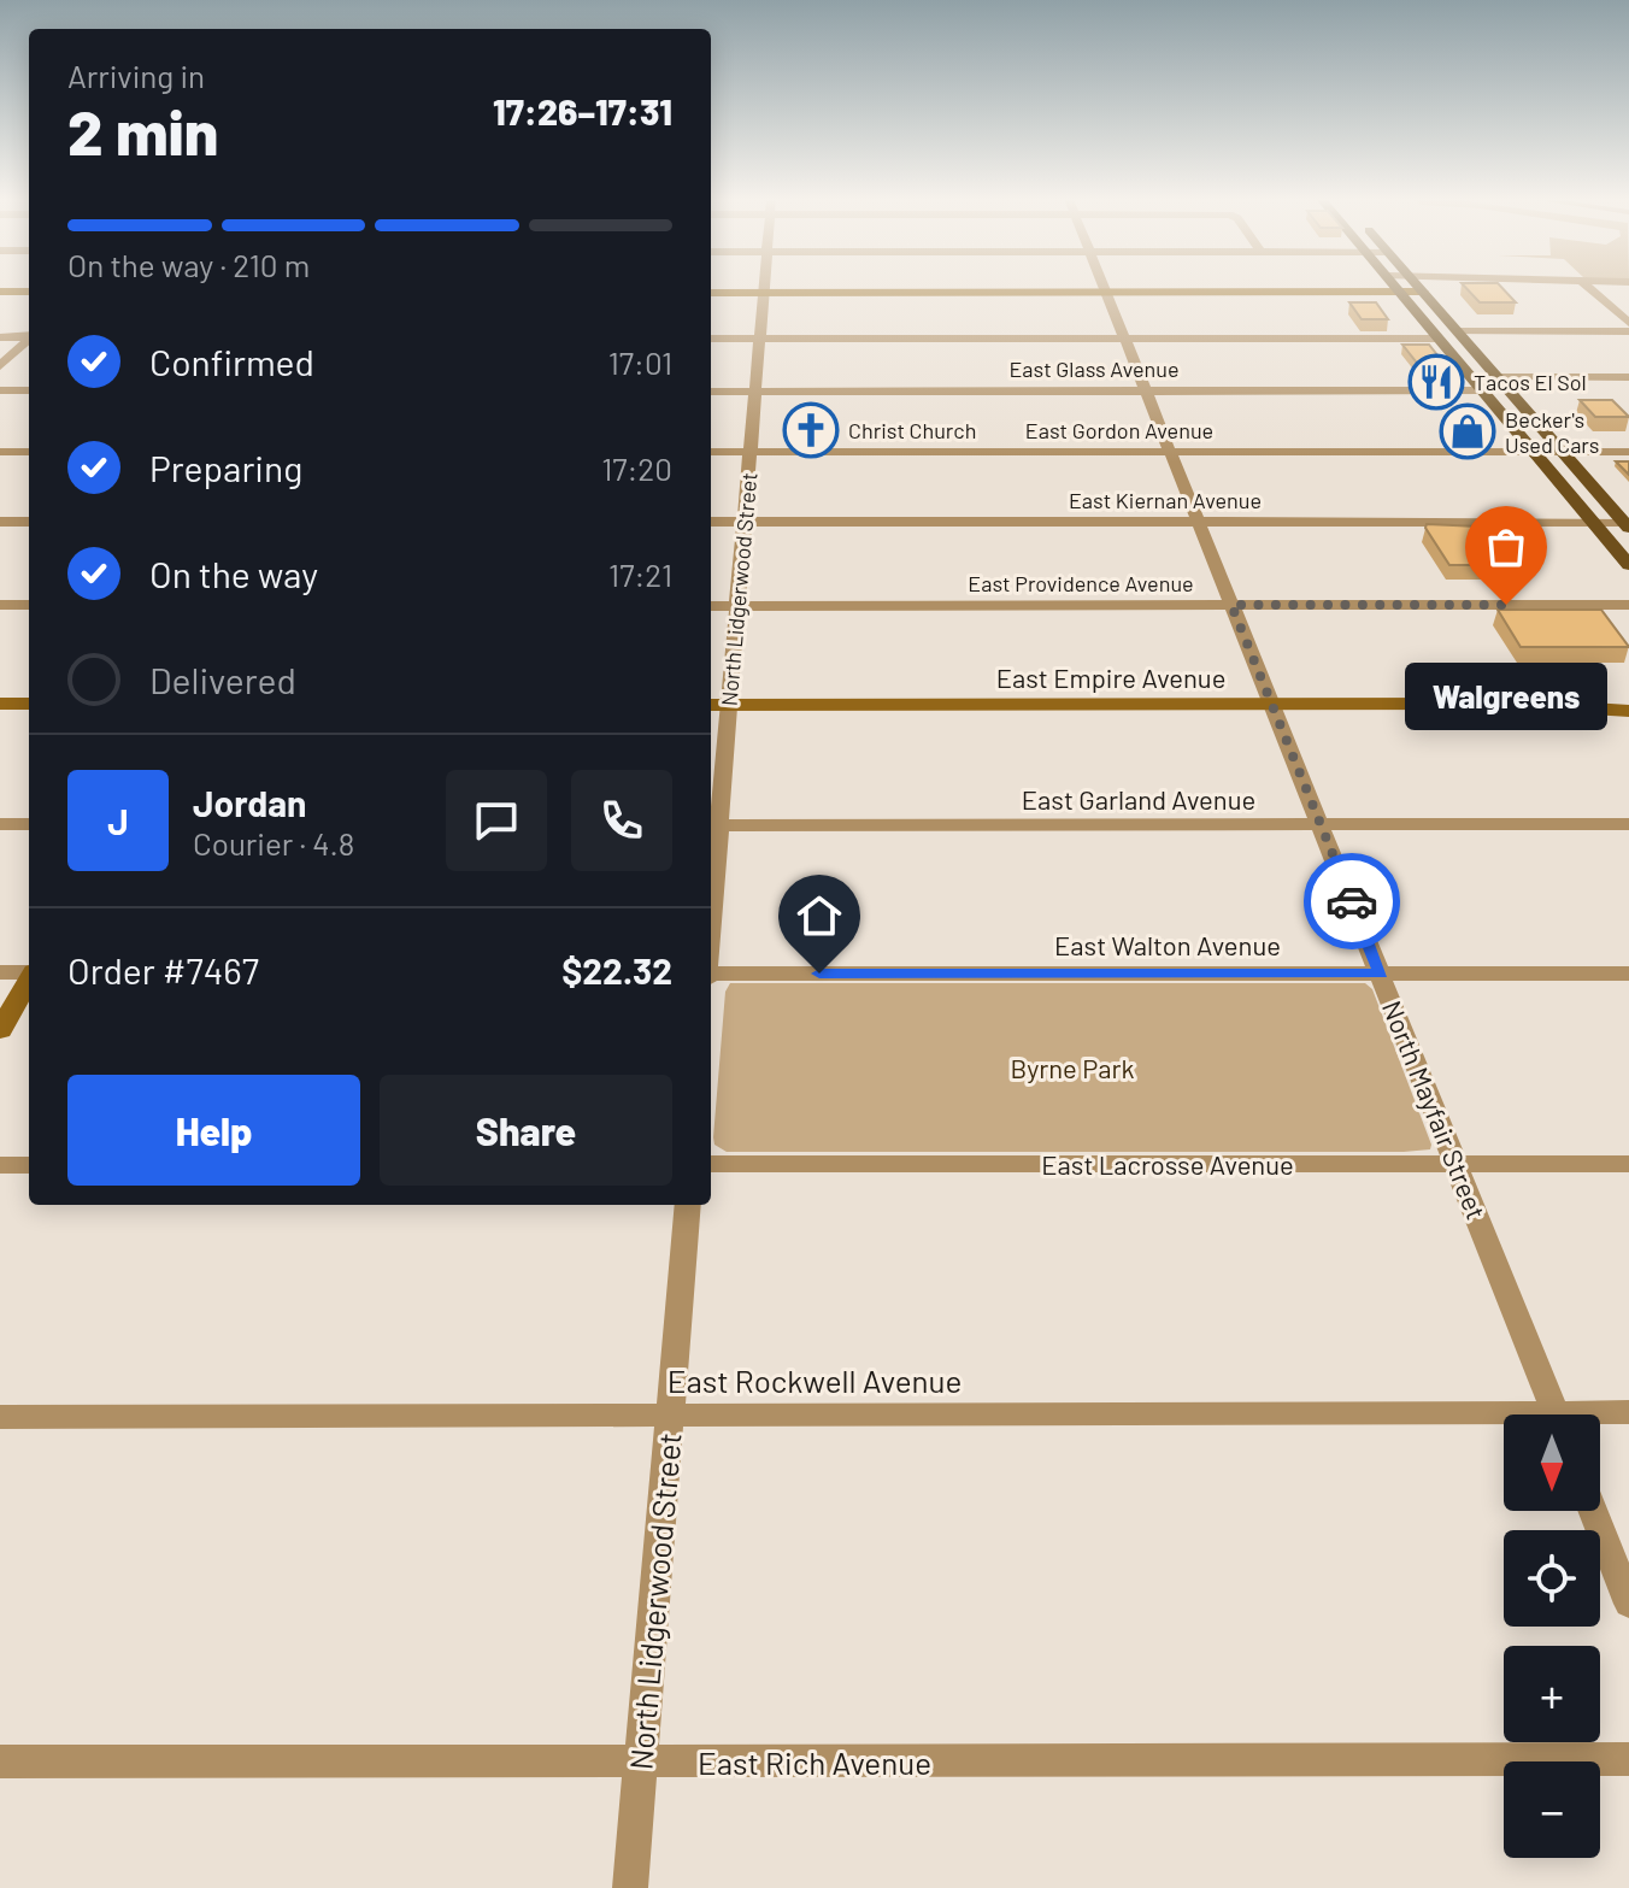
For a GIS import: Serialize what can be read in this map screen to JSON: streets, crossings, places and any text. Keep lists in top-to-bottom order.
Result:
{
  "streets": {
    "street": [
      "East Glass Avenue",
      "East Gordon Avenue",
      "East Kiernan Avenue",
      "East Providence Avenue",
      "North Lidgerwood Street",
      "East Empire Avenue",
      "East Garland Avenue",
      "East Walton Avenue",
      "North Mayfair Street",
      "East Lacrosse Avenue",
      "East Rockwell Avenue",
      "East Rich Avenue"
    ]
  },
  "crossings": [
    ["East Glass Avenue", "North Lidgerwood Street"],
    ["East Glass Avenue", "North Mayfair Street"],
    ["East Gordon Avenue", "North Lidgerwood Street"],
    ["East Gordon Avenue", "North Mayfair Street"],
    ["East Kiernan Avenue", "North Lidgerwood Street"],
    ["East Kiernan Avenue", "North Mayfair Street"],
    ["East Providence Avenue", "North Lidgerwood Street"],
    ["East Providence Avenue", "North Mayfair Street"],
    ["North Lidgerwood Street", "East Empire Avenue"],
    ["North Lidgerwood Street", "East Garland Avenue"],
    ["North Lidgerwood Street", "East Rockwell Avenue"],
    ["North Lidgerwood Street", "East Rich Avenue"],
    ["East Empire Avenue", "North Mayfair Street"],
    ["East Garland Avenue", "North Mayfair Street"],
    ["East Walton Avenue", "North Mayfair Street"],
    ["North Mayfair Street", "East Lacrosse Avenue"]
  ],
  "parks": ["Byrne Park"],
  "places": {
    "restaurant": ["Tacos El Sol"],
    "church": ["Christ Church"],
    "shop": ["Becker's Used Cars"],
    "other": ["Walgreens"]
  },
  "north": "bottom",
  "page": {
    "heading": ["2 min", "Arriving in", "17:26–17:31"],
    "panel": [
      "Jordan",
      "Courier · 4.8",
      "Order #7467",
      "$22.32"
    ],
    "bar": "On the way · 210 m",
    "list": [
      ["Confirmed", "17:01"],
      ["Preparing", "17:20"],
      ["On the way", "17:21"],
      "Delivered"
    ],
    "bubble": "Walgreens",
    "round": "J",
    "buttons": ["Help", "Share"],
    "map_buttons": ["+", "−"]
  }
}
